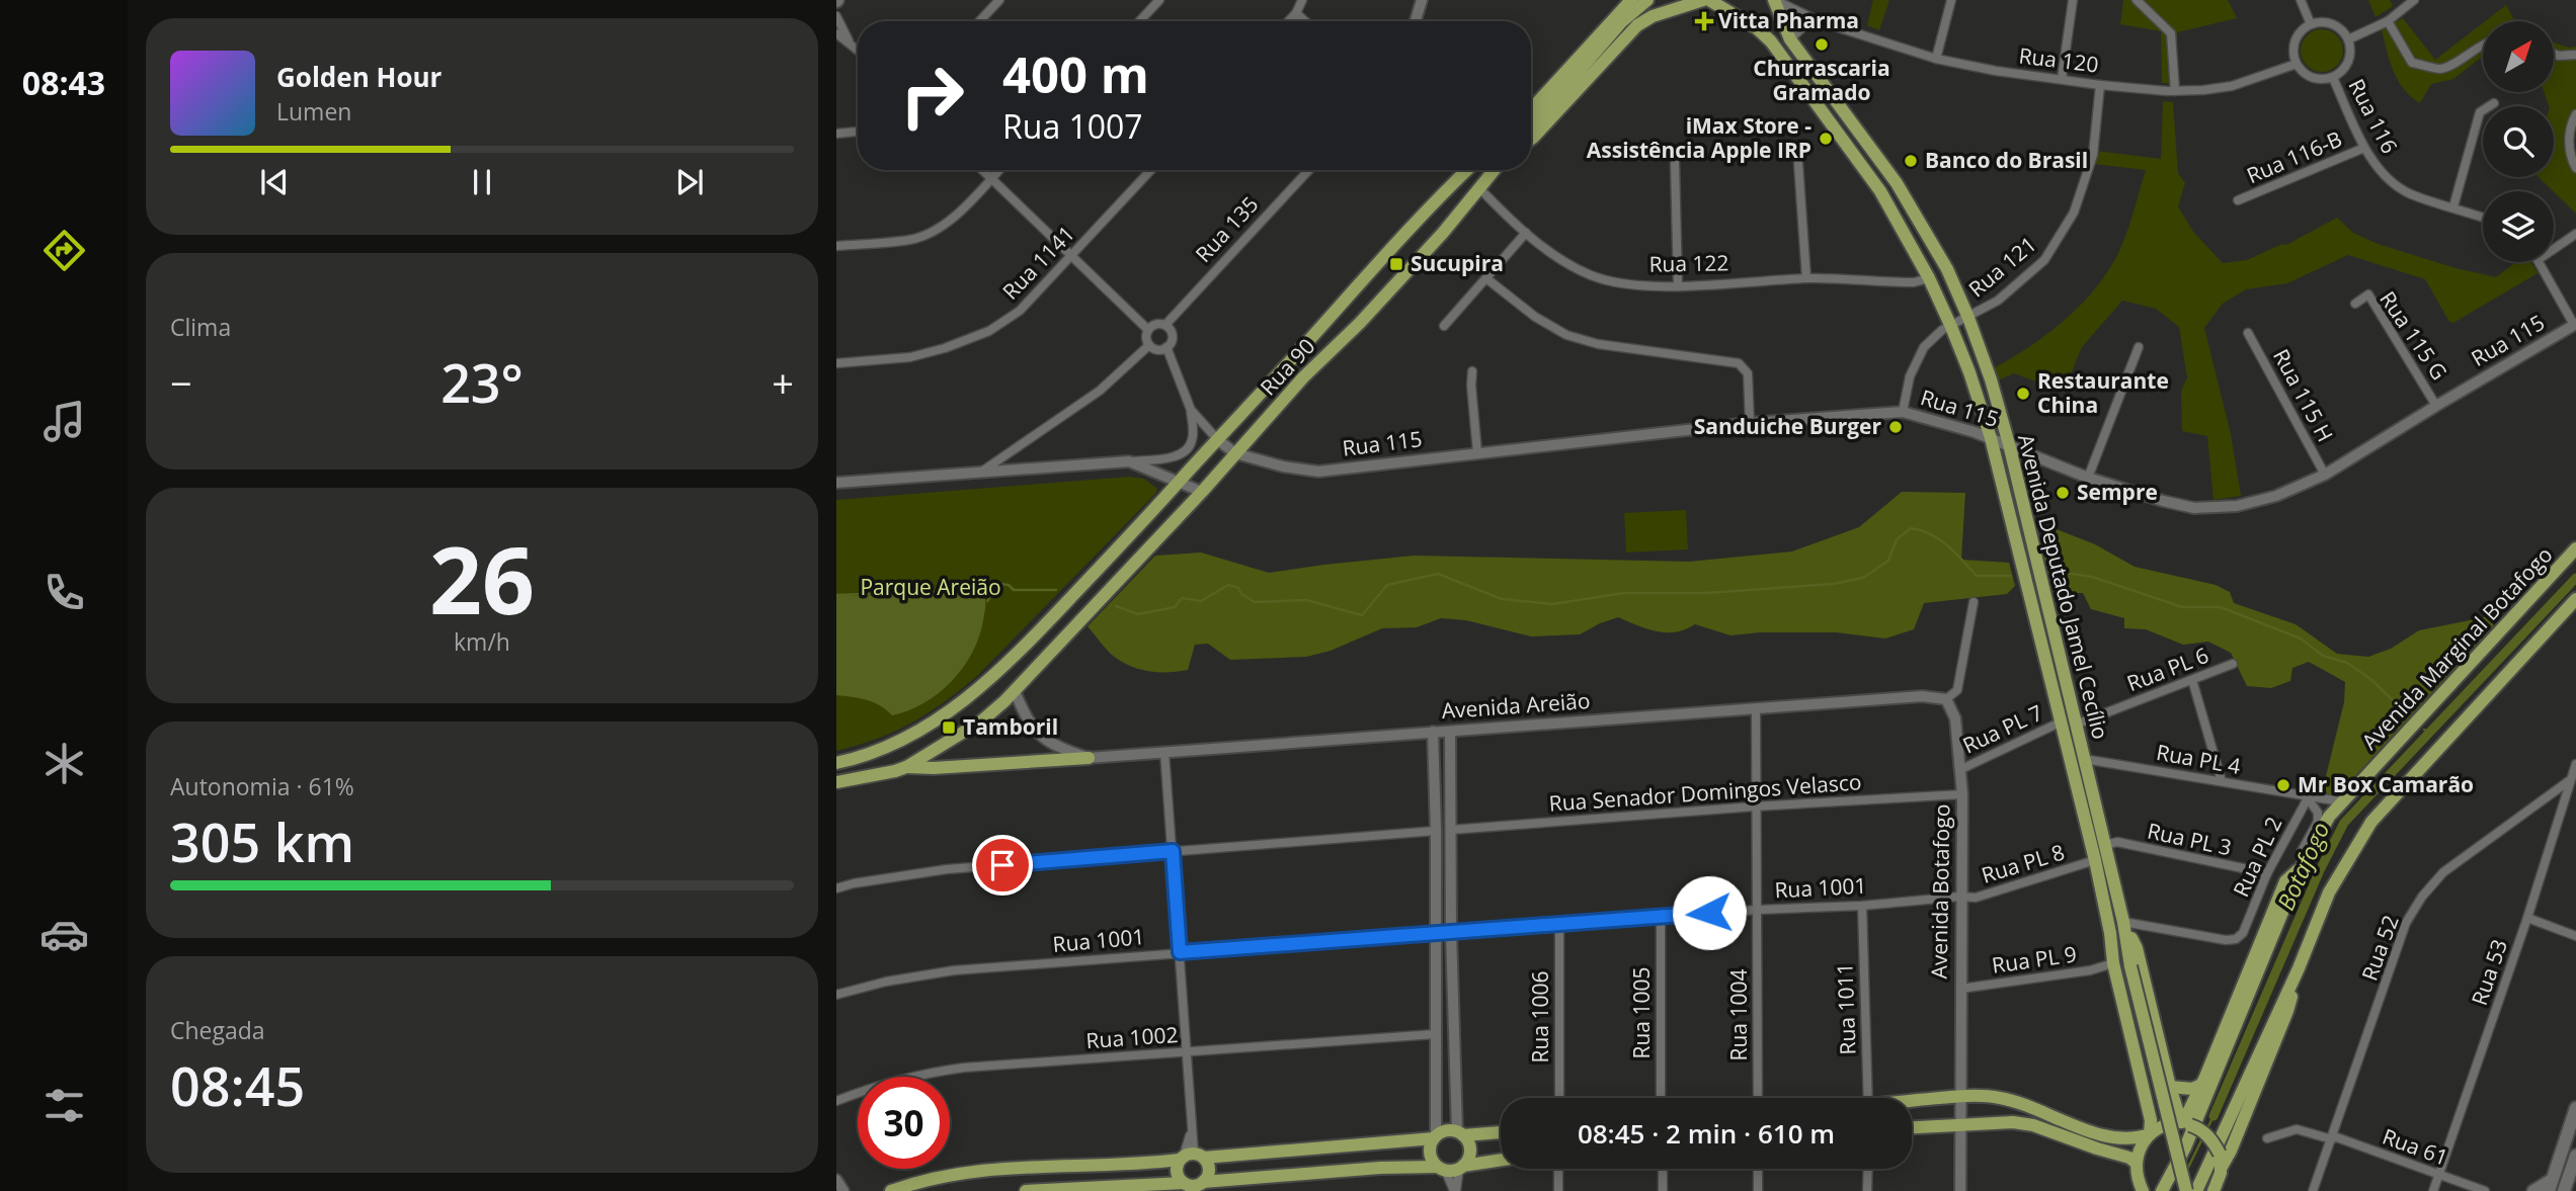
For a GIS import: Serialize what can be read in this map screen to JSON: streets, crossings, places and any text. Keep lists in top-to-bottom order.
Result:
{
  "streets": {
    "main road": ["Rua 90", "Avenida Deputado Jamel Cecílio", "Avenida Marginal Botafogo"],
    "street": [
      "Rua 120",
      "Rua 116",
      "Rua 116-B",
      "Rua 135",
      "Rua 1141",
      "Rua 122",
      "Rua 121",
      "Rua 115 G",
      "Rua 115",
      "Rua 115 H",
      "Rua PL 6",
      "Avenida Areião",
      "Rua PL 7",
      "Rua PL 4",
      "Rua Senador Domingos Velasco",
      "Rua PL 3",
      "Rua PL 2",
      "Rua PL 8",
      "Rua 1001",
      "Avenida Botafogo",
      "Rua 52",
      "Rua PL 9",
      "Rua 53",
      "Rua 1011",
      "Rua 1005",
      "Rua 1004",
      "Rua 1006",
      "Rua 1002",
      "Rua 61"
    ]
  },
  "crossings": [
    ["Rua 120", "Rua 116"],
    ["Rua 120", "Rua 121"],
    ["Rua 120", "Avenida Deputado Jamel Cecílio"],
    ["Rua 116", "Rua 116-B"],
    ["Rua 122", "Rua 90"],
    ["Rua 122", "Avenida Deputado Jamel Cecílio"],
    ["Rua 121", "Rua 115"],
    ["Rua 121", "Avenida Deputado Jamel Cecílio"],
    ["Rua 115 G", "Rua 115"],
    ["Rua 115", "Rua 90"],
    ["Rua 115", "Rua 115 H"],
    ["Rua 115", "Avenida Deputado Jamel Cecílio"],
    ["Avenida Deputado Jamel Cecílio", "Rua PL 6"],
    ["Avenida Deputado Jamel Cecílio", "Rua PL 7"],
    ["Avenida Deputado Jamel Cecílio", "Rua PL 4"],
    ["Avenida Deputado Jamel Cecílio", "Rua PL 3"],
    ["Avenida Deputado Jamel Cecílio", "Rua PL 2"],
    ["Avenida Deputado Jamel Cecílio", "Rua PL 8"],
    ["Avenida Deputado Jamel Cecílio", "Rua PL 9"],
    ["Avenida Marginal Botafogo", "Rua PL 4"],
    ["Avenida Areião", "Avenida Botafogo"],
    ["Avenida Areião", "Rua 1004"],
    ["Rua PL 7", "Avenida Botafogo"],
    ["Rua PL 4", "Rua PL 2"],
    ["Rua Senador Domingos Velasco", "Avenida Botafogo"],
    ["Rua Senador Domingos Velasco", "Rua 1004"],
    ["Rua PL 3", "Rua PL 2"],
    ["Rua PL 8", "Rua 1001"],
    ["Rua PL 8", "Avenida Botafogo"],
    ["Rua 1001", "Avenida Botafogo"],
    ["Rua 1001", "Rua 1011"],
    ["Rua 1001", "Rua 1005"],
    ["Rua 1001", "Rua 1004"],
    ["Rua 1001", "Rua 1006"],
    ["Avenida Botafogo", "Rua PL 9"],
    ["Rua 52", "Rua 53"],
    ["Rua 52", "Rua 61"],
    ["Rua 53", "Rua 61"]
  ],
  "water": ["Botafogo"],
  "parks": ["Parque Areião"],
  "places": {
    "health": ["Vitta Pharma"],
    "other": [
      "Churrascaria Gramado",
      "iMax Store - Assistência Apple IRP",
      "Banco do Brasil",
      "Restaurante China",
      "Sanduiche Burger",
      "Sempre",
      "Mr Box Camarão"
    ],
    "transit": ["Sucupira", "Tamboril"]
  },
  "north": "top right",
  "page": {
    "tabs": "08:43",
    "turn": ["400 m", "Rua 1007"],
    "song": ["Golden Hour", "Lumen"],
    "tile": [
      "Clima",
      ["26", "km/h"],
      ["Autonomia · 61%", "305 km"],
      ["Chegada", "08:45"]
    ],
    "heat": ["−", "23°", "+"],
    "limit": "30",
    "trip": "08:45 · 2 min · 610 m"
  }
}
